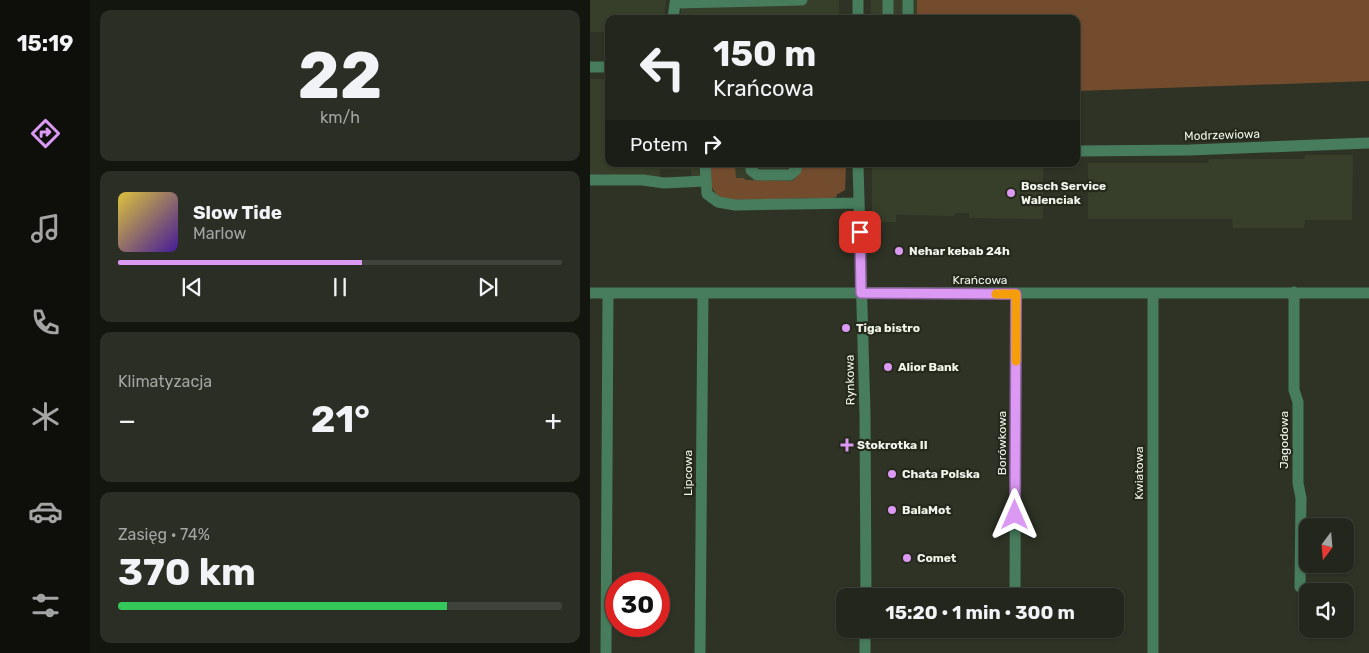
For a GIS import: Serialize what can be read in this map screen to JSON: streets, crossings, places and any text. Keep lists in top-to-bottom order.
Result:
{
  "streets": {
    "street": [
      "Modrzewiowa",
      "Krańcowa",
      "Rynkowa",
      "Jagodowa",
      "Borówkowa",
      "Lipcowa",
      "Kwiatowa"
    ]
  },
  "crossings": [
    ["Krańcowa", "Rynkowa"],
    ["Krańcowa", "Jagodowa"],
    ["Krańcowa", "Borówkowa"],
    ["Krańcowa", "Lipcowa"],
    ["Krańcowa", "Kwiatowa"]
  ],
  "places": {
    "other": [
      "Bosch Service Walenciak",
      "Nehar kebab 24h",
      "Tiga bistro",
      "Alior Bank",
      "Chata Polska",
      "BalaMot",
      "Comet"
    ],
    "health": ["Stokrotka II"]
  },
  "north": "bottom",
  "page": {
    "tabs": "15:19",
    "tile": [
      ["22", "km/h"],
      "Klimatyzacja",
      ["Zasięg · 74%", "370 km"]
    ],
    "turn": ["150 m", "Krańcowa"],
    "then": "Potem",
    "song": ["Slow Tide", "Marlow"],
    "heat": ["−", "21°", "+"],
    "limit": "30",
    "trip": "15:20 · 1 min · 300 m"
  }
}
